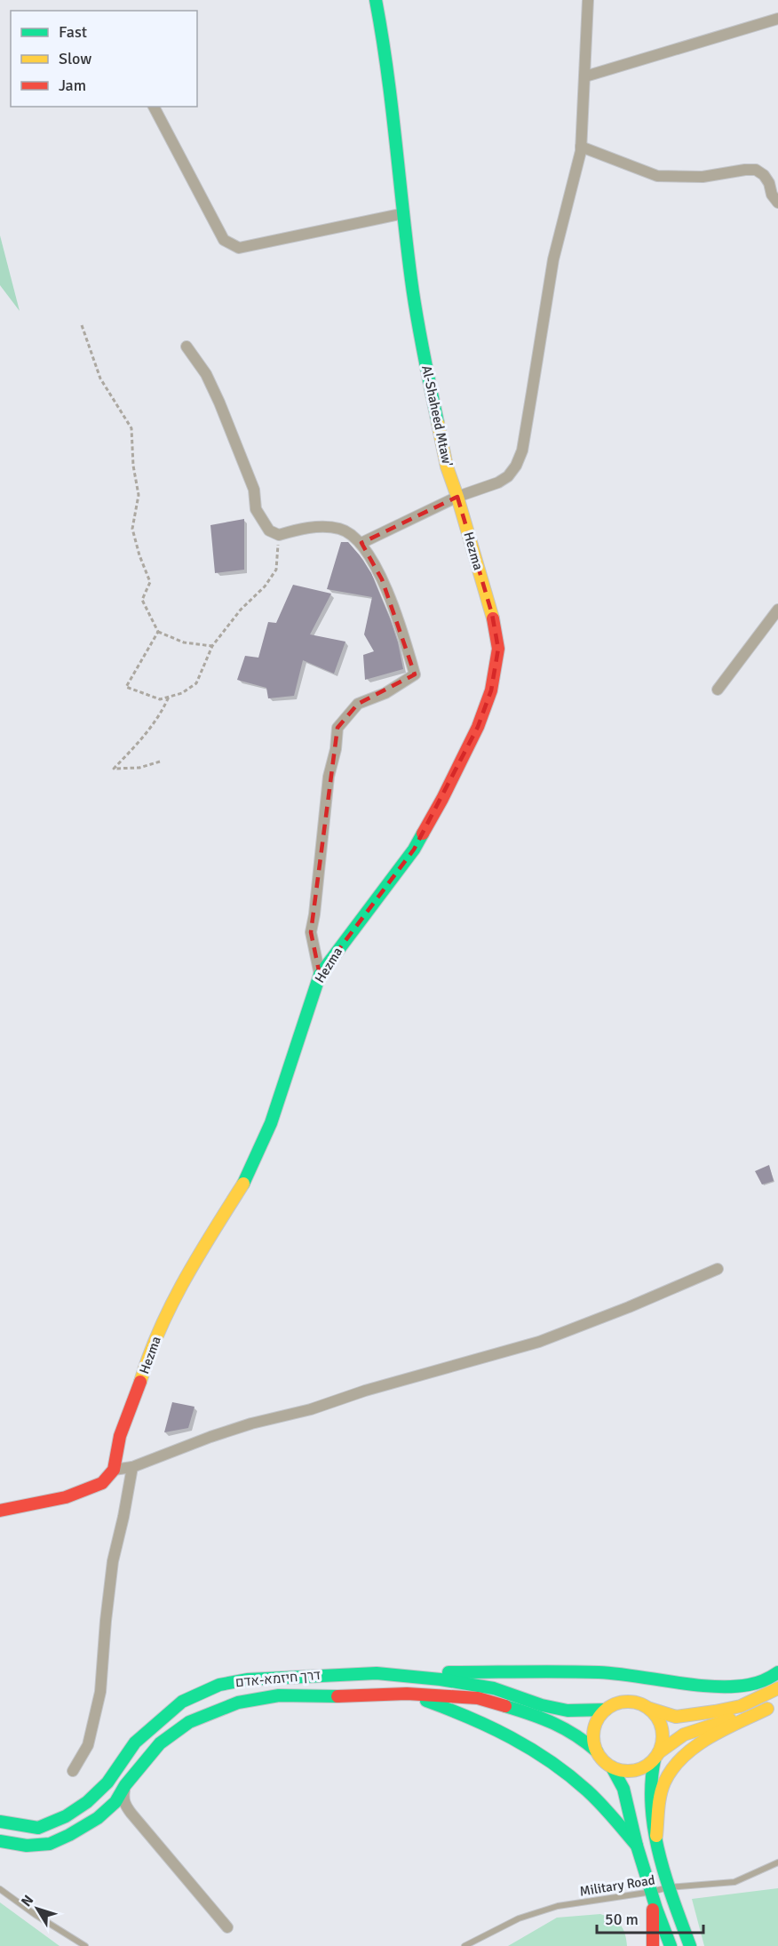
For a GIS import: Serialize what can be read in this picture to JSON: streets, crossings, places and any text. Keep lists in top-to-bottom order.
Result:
{
  "streets": {
    "main road": ["Al-Shaheed Mtaw'", "Hezma", "דרך חיזמא-אדם"],
    "lane": ["Military Road"]
  },
  "crossings": [
    ["Al-Shaheed Mtaw'", "Hezma"]
  ],
  "legend": ["Fast", "Slow", "Jam"],
  "scale_bar": "50 m",
  "north": "top left"
}
